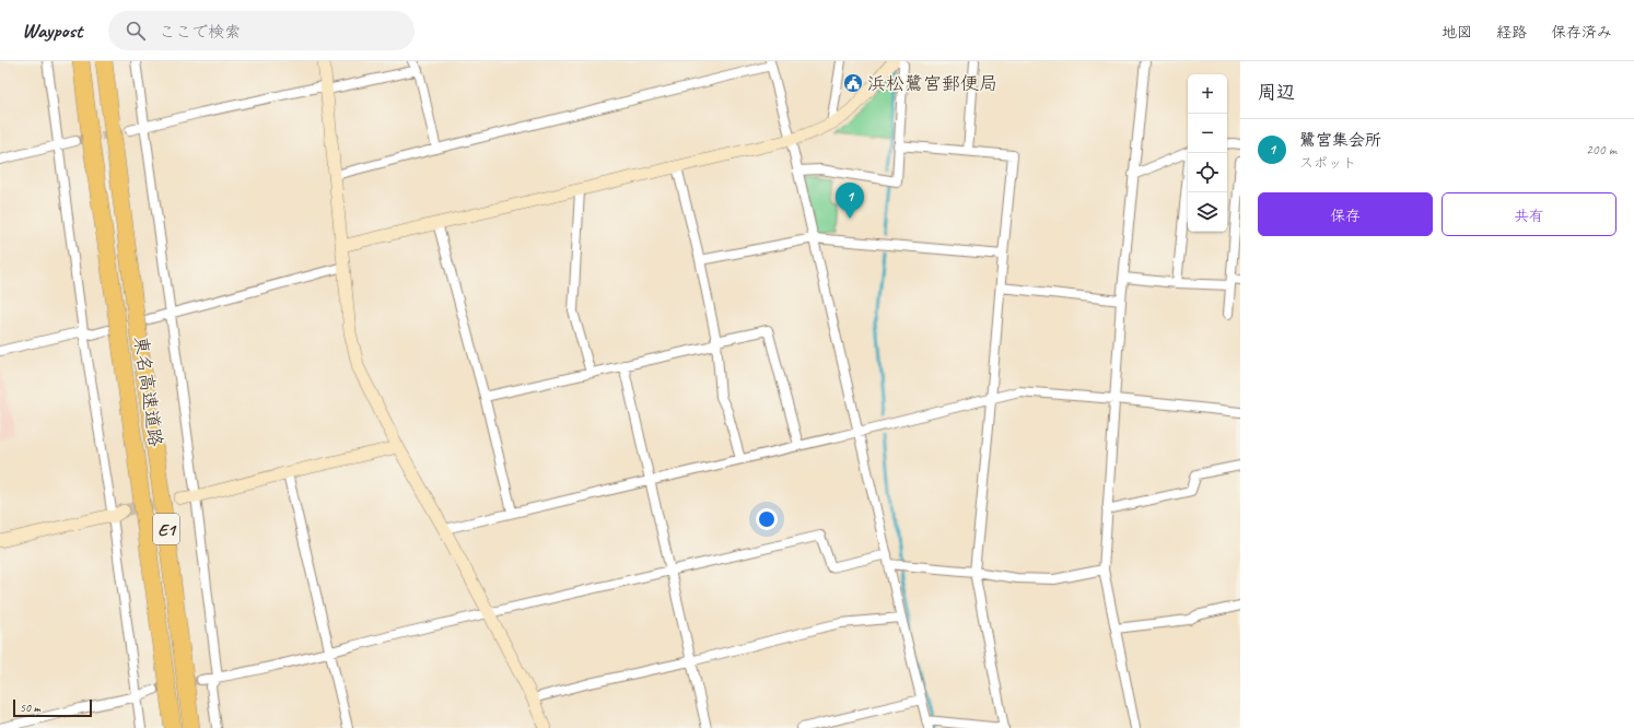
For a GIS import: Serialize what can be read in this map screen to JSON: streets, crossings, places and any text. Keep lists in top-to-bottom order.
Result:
{
  "streets": {
    "highway": ["東名高速道路", "E1"]
  },
  "places": {
    "public building": ["浜松鷺宮郵便局"]
  },
  "scale_bar": "50 m",
  "page": {
    "header": "Waypost",
    "search": "ここで検索",
    "nav": ["地図", "経路", "保存済み"],
    "heading": "周辺",
    "map_buttons": ["+", "−"],
    "list": [
      {
        "mark": "1",
        "name": "鷺宮集会所",
        "note": "スポット",
        "value": "200 m"
      }
    ],
    "buttons": ["保存", "共有"],
    "pins": "1",
    "scale": "50 m"
  }
}
